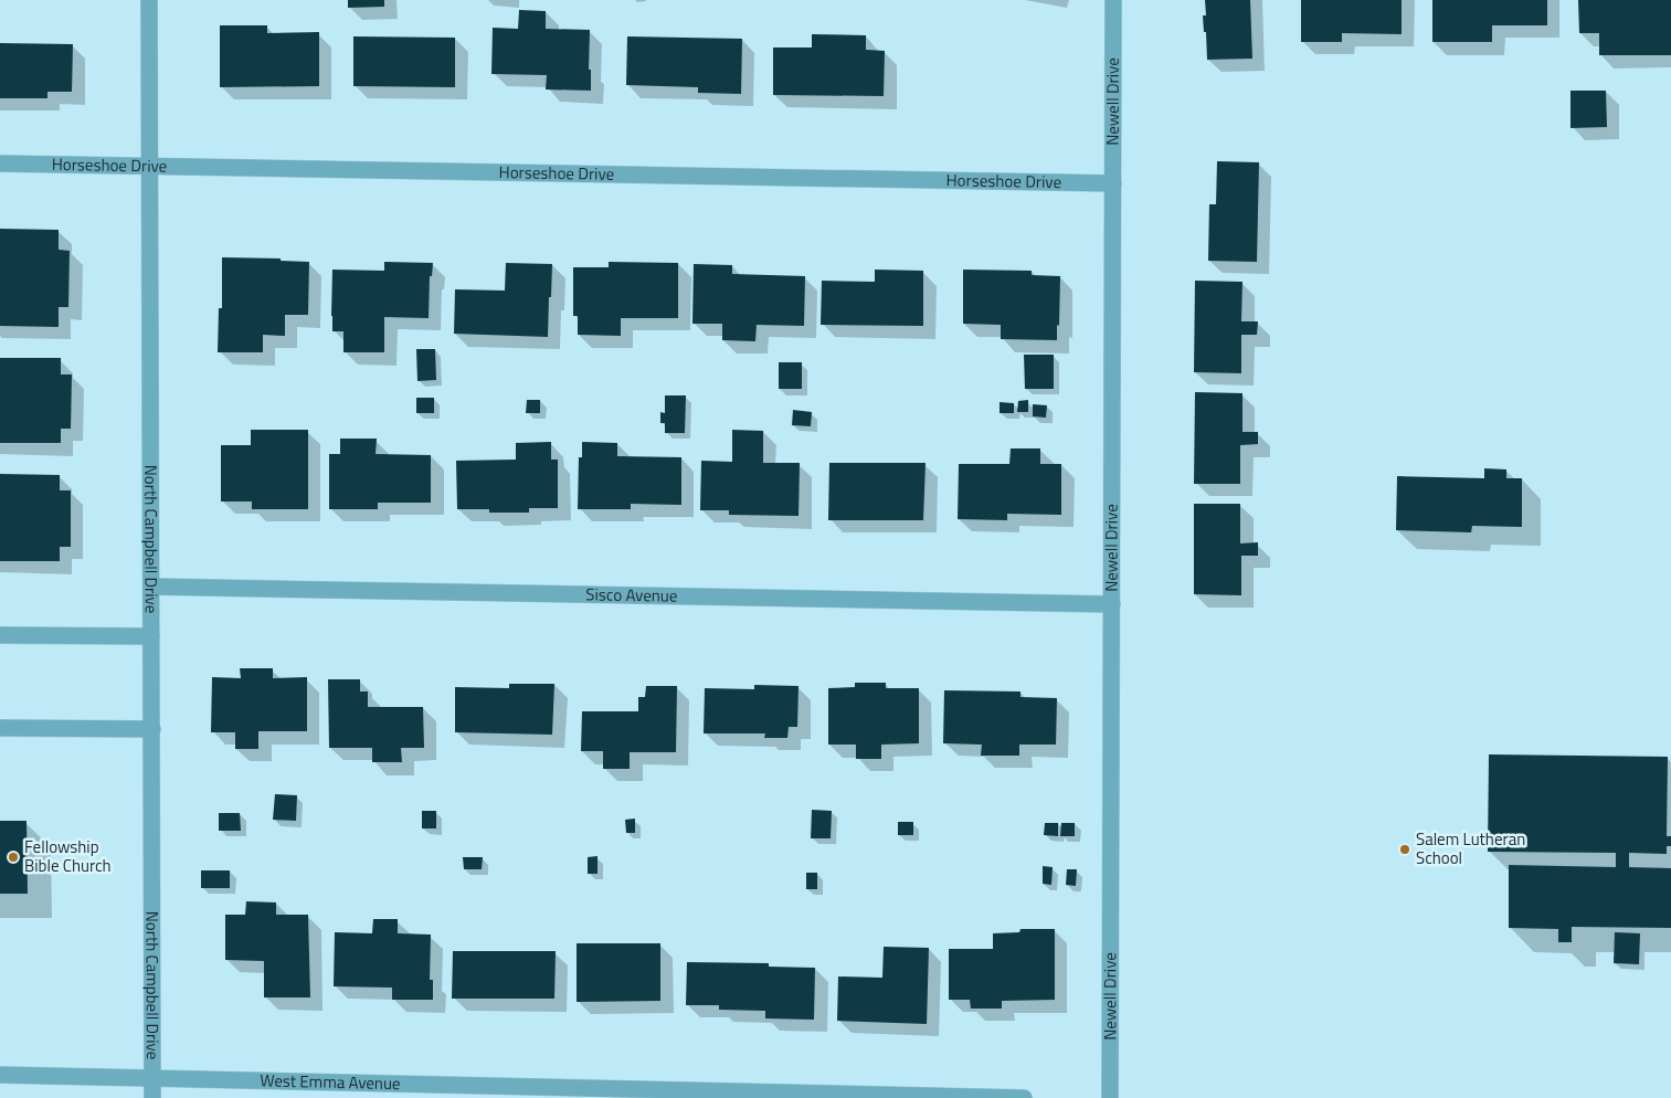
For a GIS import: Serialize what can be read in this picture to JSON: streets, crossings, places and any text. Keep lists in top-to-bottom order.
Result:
{
  "streets": {
    "street": [
      "Newell Drive",
      "Horseshoe Drive",
      "North Campbell Drive",
      "Sisco Avenue",
      "West Emma Avenue"
    ]
  },
  "crossings": [
    ["Newell Drive", "Horseshoe Drive"],
    ["Newell Drive", "Sisco Avenue"],
    ["Horseshoe Drive", "North Campbell Drive"],
    ["North Campbell Drive", "Sisco Avenue"],
    ["North Campbell Drive", "West Emma Avenue"]
  ],
  "places": ["Salem Lutheran School", "Fellowship Bible Church"]
}
